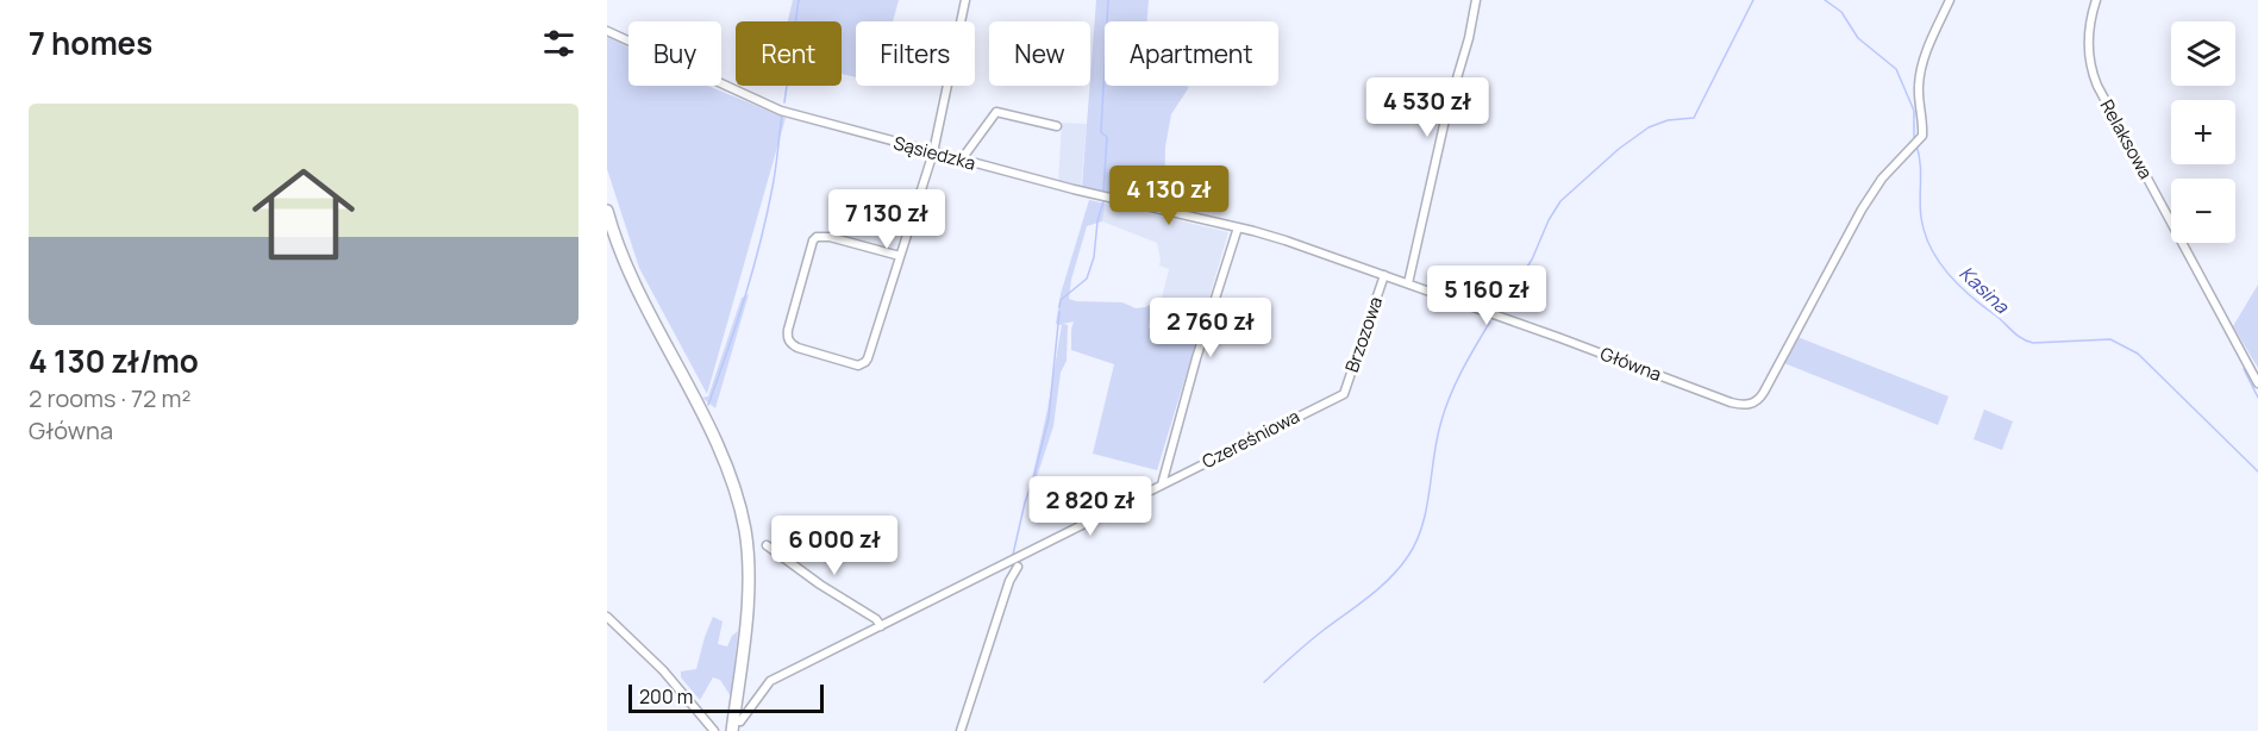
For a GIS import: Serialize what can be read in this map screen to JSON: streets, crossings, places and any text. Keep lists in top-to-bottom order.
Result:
{
  "streets": {
    "street": [
      "Relaksowa",
      "Sąsiedzka",
      "Brzozowa",
      "Główna",
      "Czereśniowa"
    ]
  },
  "crossings": [
    ["Sąsiedzka", "Główna"],
    ["Brzozowa", "Główna"],
    ["Brzozowa", "Czereśniowa"]
  ],
  "water": ["Kasina"],
  "scale_bar": "200 m",
  "page": {
    "heading": "7 homes",
    "map_buttons": ["+", "−"],
    "chip": [
      "Buy",
      "Rent",
      "Filters",
      "New",
      "Apartment"
    ],
    "price": [
      "4 530 zł",
      "4 130 zł",
      "7 130 zł",
      "5 160 zł",
      "2 760 zł",
      "2 820 zł",
      "6 000 zł"
    ],
    "list": [
      {
        "name": "4 130 zł/mo",
        "note": "2 rooms · 72 m² · Główna"
      }
    ],
    "scale": "200 m"
  }
}
